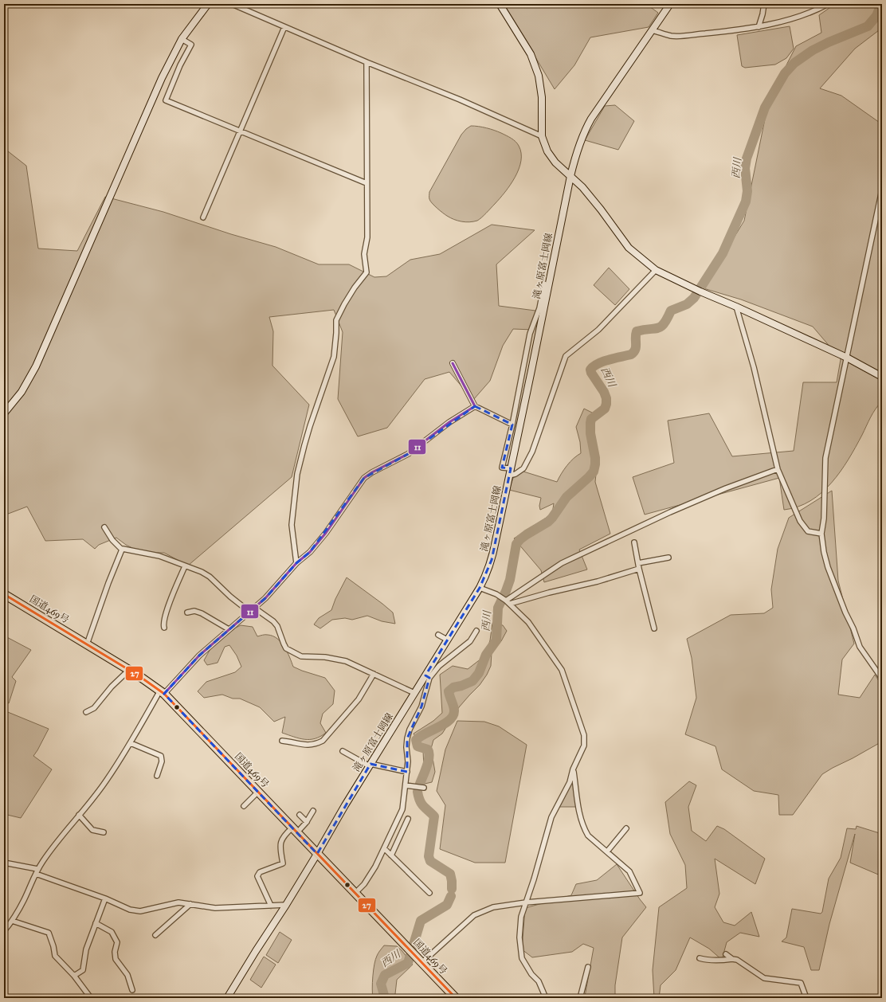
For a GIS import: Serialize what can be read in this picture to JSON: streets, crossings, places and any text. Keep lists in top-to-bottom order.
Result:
{
  "streets": {
    "highway": ["国道469号"],
    "main road": ["滝ヶ原富士岡線"]
  },
  "crossings": [
    ["滝ヶ原富士岡線", "国道469号"]
  ],
  "water": ["西川"],
  "lines": ["transit line 11", "transit line 27"]
}
